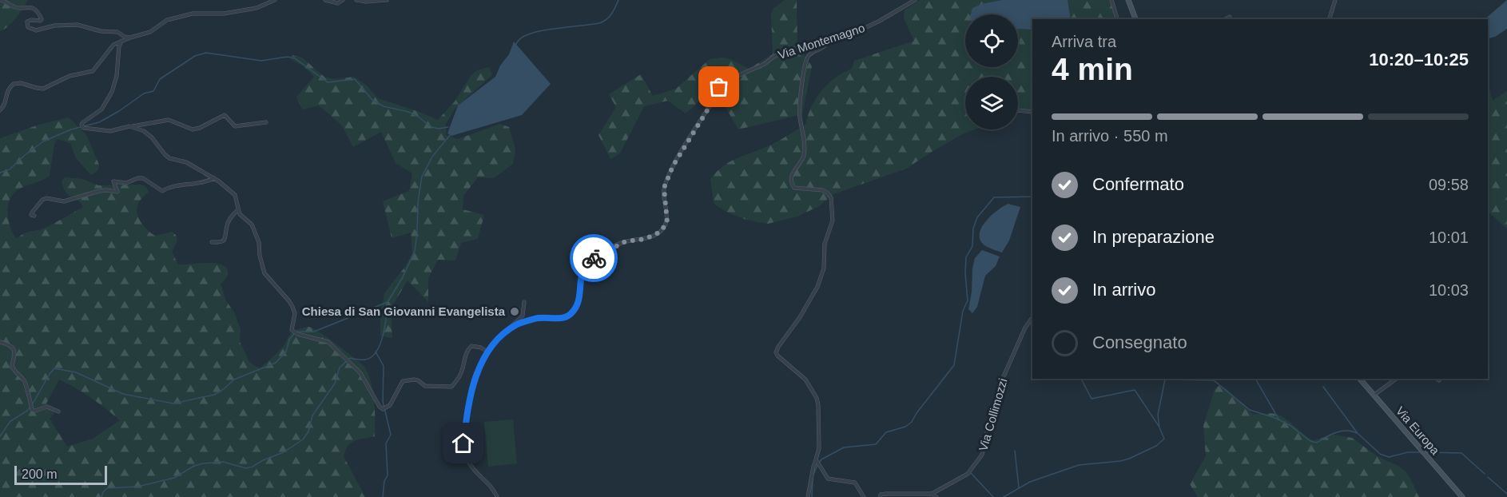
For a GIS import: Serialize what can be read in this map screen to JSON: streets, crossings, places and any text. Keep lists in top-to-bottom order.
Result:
{
  "streets": {
    "main road": ["Via Europa"],
    "street": ["Via Montemagno", "Via Collimozzi"]
  },
  "places": ["Chiesa di San Giovanni Evangelista"],
  "scale_bar": "200 m",
  "page": {
    "heading": ["4 min", "Arriva tra", "10:20–10:25"],
    "bar": "In arrivo · 550 m",
    "list": [
      ["Confermato", "09:58"],
      ["In preparazione", "10:01"],
      ["In arrivo", "10:03"],
      "Consegnato"
    ],
    "scale": "200 m"
  }
}
